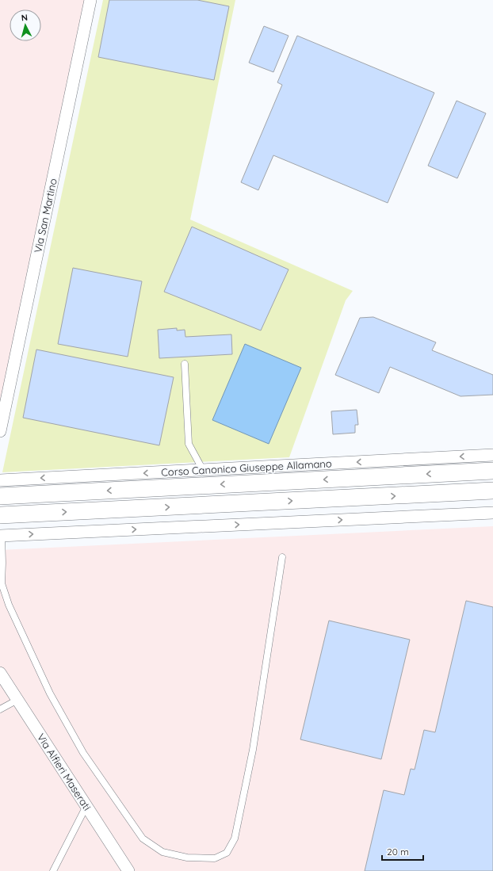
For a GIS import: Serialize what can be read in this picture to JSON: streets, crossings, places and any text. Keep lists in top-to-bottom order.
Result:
{
  "streets": {
    "main road": ["Corso Canonico Giuseppe Allamano"],
    "street": ["Via San Martino", "Via Alfieri Maserati"]
  },
  "scale_bar": "20 m",
  "north": "top"
}
